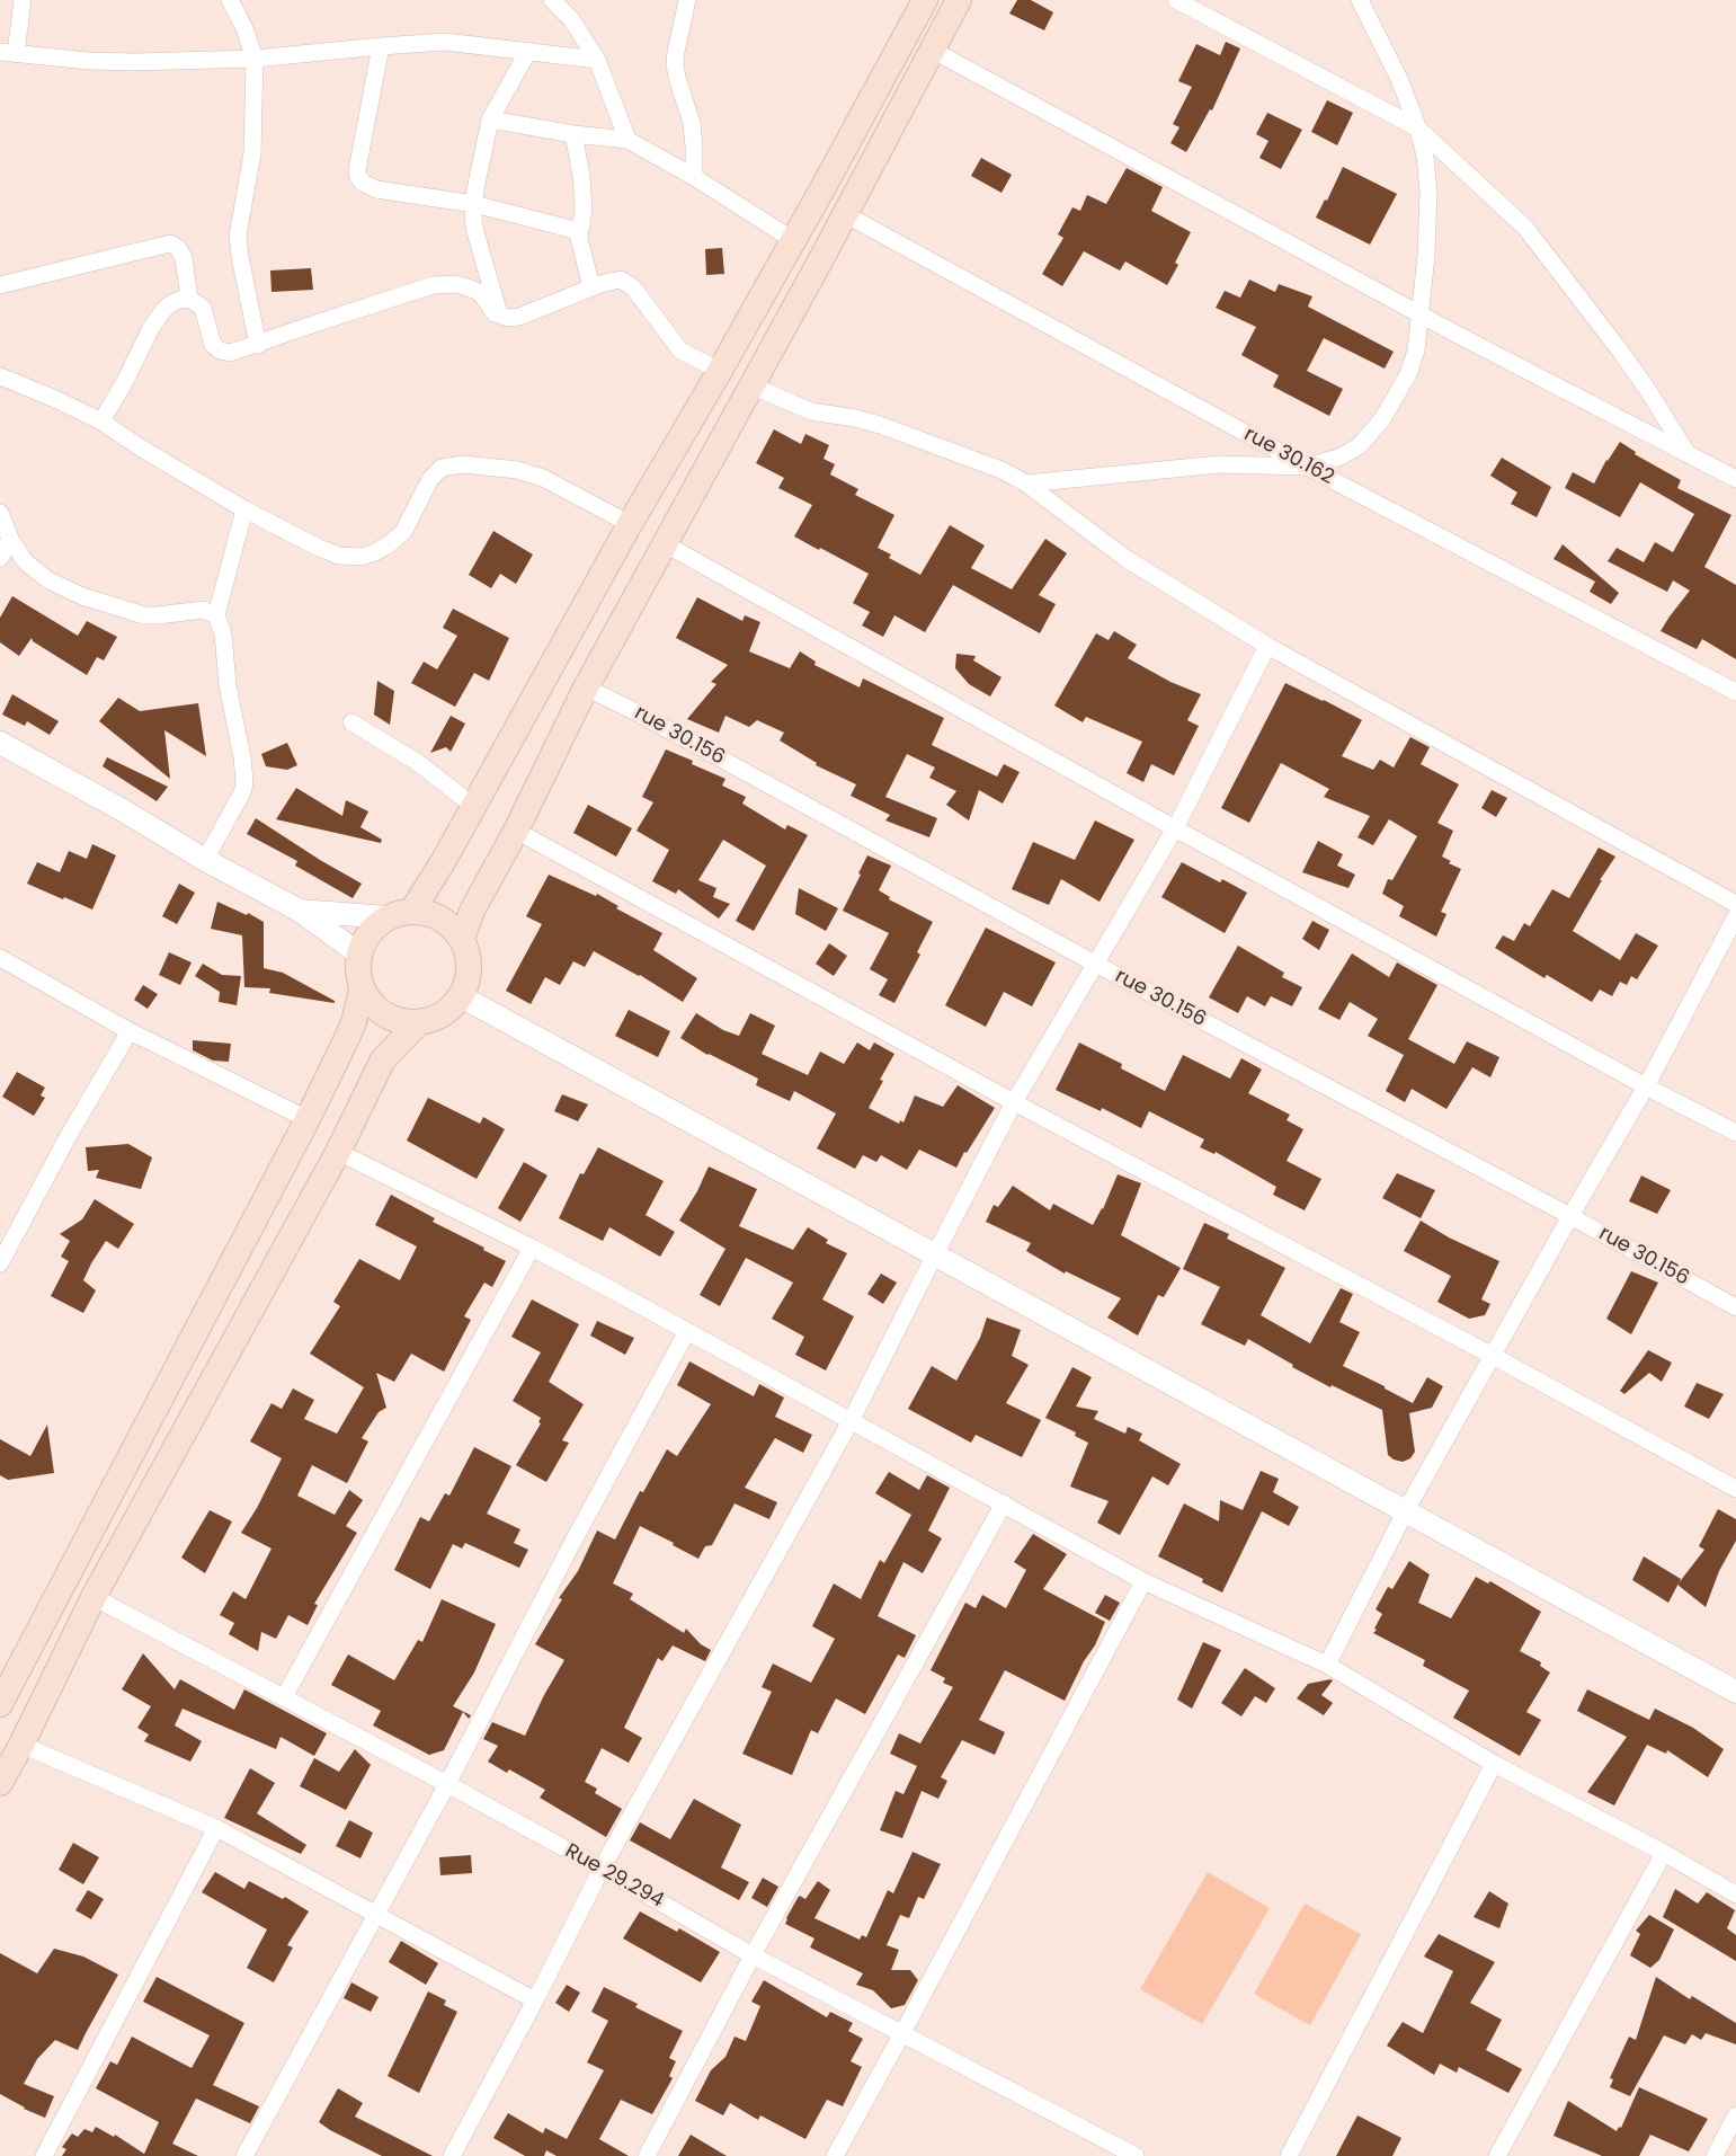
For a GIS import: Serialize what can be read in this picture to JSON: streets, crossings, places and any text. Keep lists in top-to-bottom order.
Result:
{
  "streets": {
    "street": ["rue 30.162", "rue 30.156", "Rue 29.294"]
  }
}
